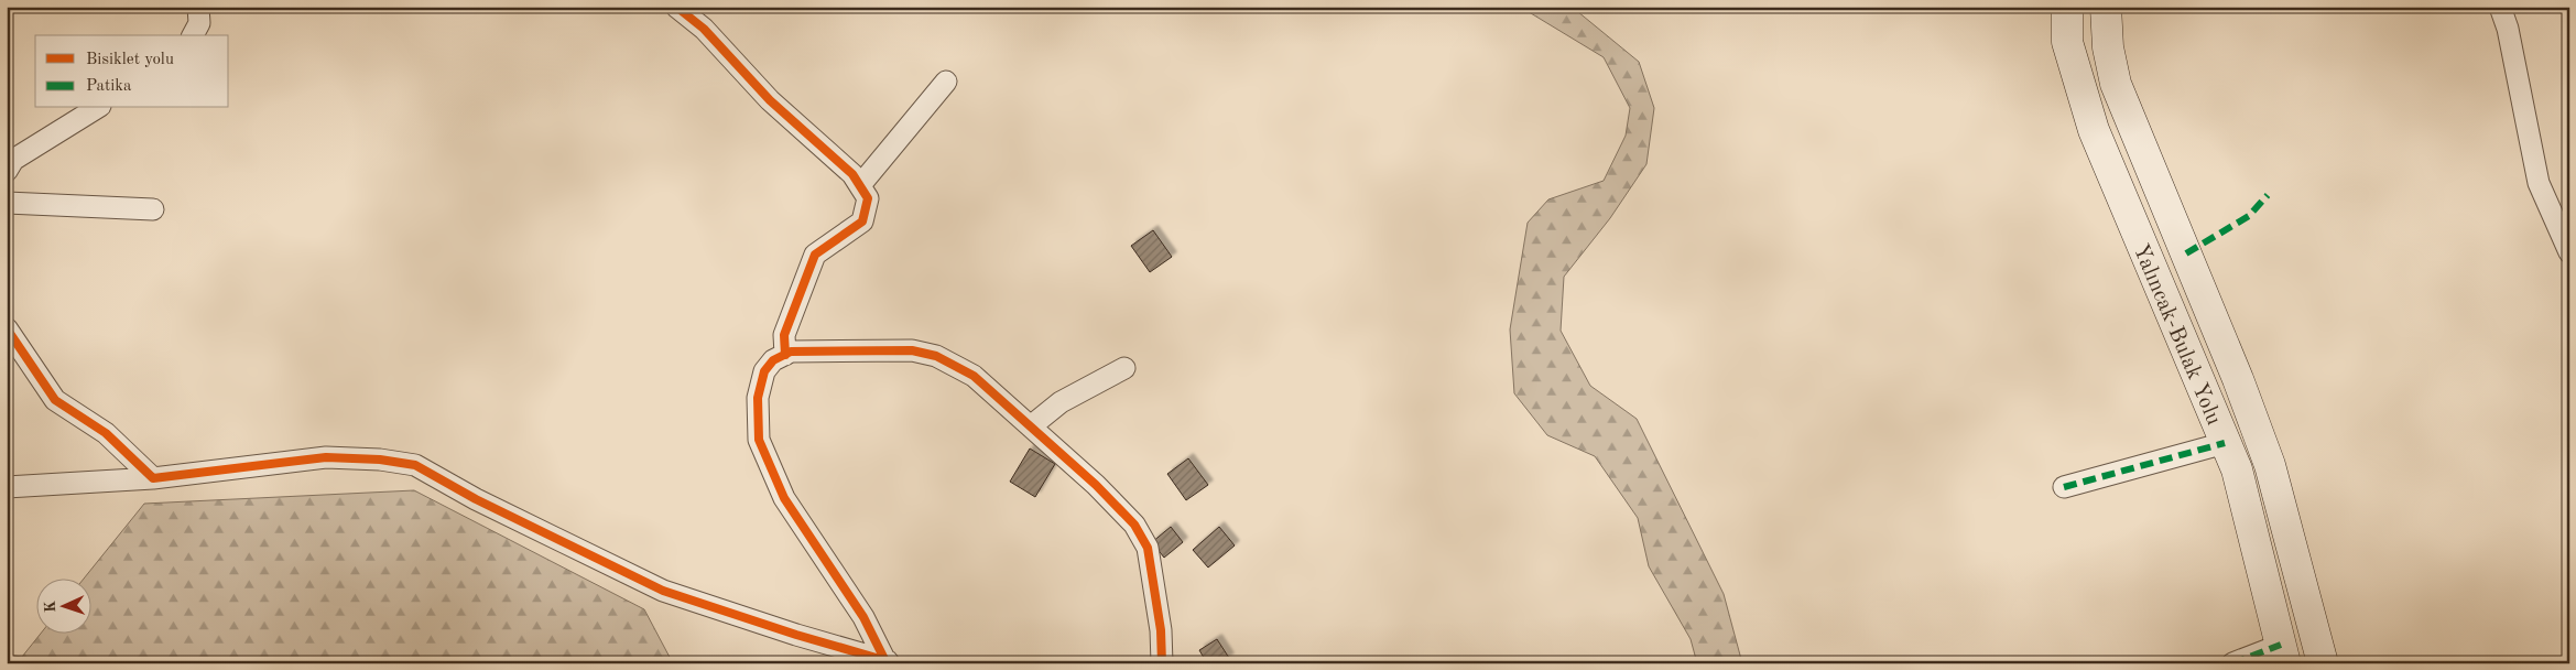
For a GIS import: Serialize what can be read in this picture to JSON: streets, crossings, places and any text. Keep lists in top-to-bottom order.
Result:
{
  "streets": {
    "main road": ["Yalıncak-Bulak Yolu"]
  },
  "legend": ["Bisiklet yolu", "Patika"],
  "north": "left"
}
